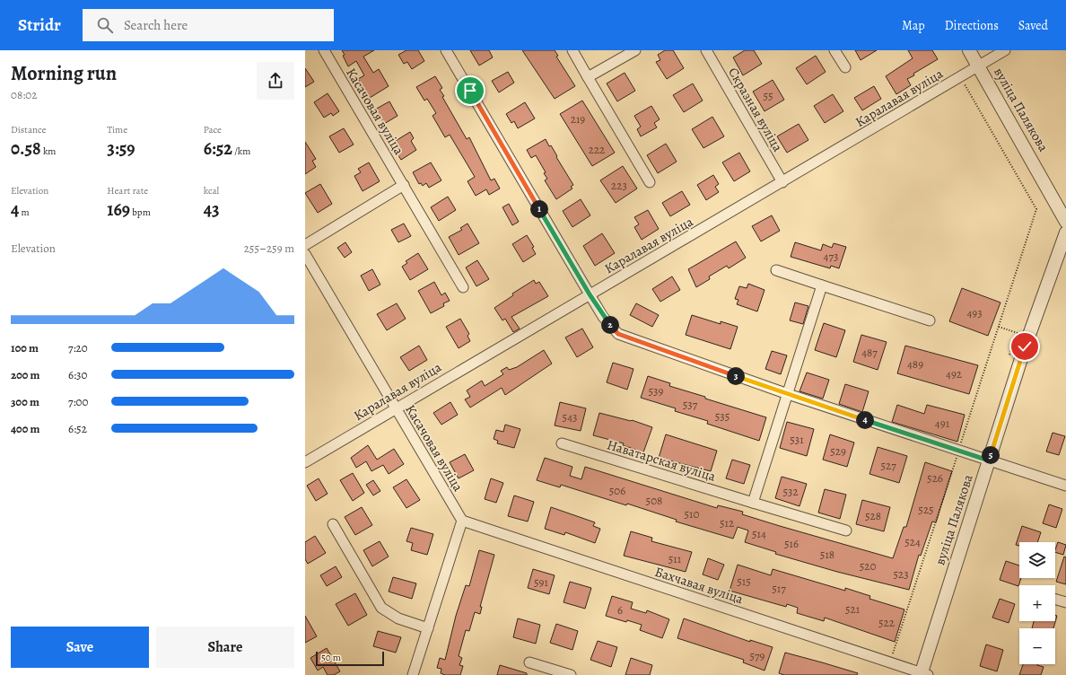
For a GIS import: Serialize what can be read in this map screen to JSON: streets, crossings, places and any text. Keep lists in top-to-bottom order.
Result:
{
  "streets": {
    "street": [
      "Каралавая вуліца",
      "Скразная вуліца",
      "вуліца Палякова",
      "Касачовая вуліца",
      "Наватарская вуліца",
      "Бахчавая вуліца"
    ]
  },
  "crossings": [
    ["Каралавая вуліца", "Скразная вуліца"],
    ["Каралавая вуліца", "вуліца Палякова"],
    ["Каралавая вуліца", "Касачовая вуліца"],
    ["вуліца Палякова", "Бахчавая вуліца"],
    ["Касачовая вуліца", "Бахчавая вуліца"]
  ],
  "house_numbers": [
    "55",
    "219",
    "222",
    "223",
    "473",
    "493",
    "487",
    "489",
    "492",
    "539",
    "537",
    "535",
    "543",
    "491",
    "531",
    "529",
    "527",
    "526",
    "506",
    "532",
    "508",
    "525",
    "510",
    "528",
    "512",
    "514",
    "524",
    "516",
    "518",
    "511",
    "520",
    "523",
    "515",
    "591",
    "517",
    "521",
    "6",
    "522",
    "579"
  ],
  "scale_bar": "50 m",
  "page": {
    "header": "Stridr",
    "search": "Search here",
    "nav": ["Map", "Directions", "Saved"],
    "heading": ["Morning run", "08:02"],
    "stats": [
      ["Distance", "0.58 km"],
      ["Time", "3:59"],
      ["Pace", "6:52 /km"],
      ["Elevation", "4 m"],
      ["Heart rate", "169 bpm"],
      ["kcal", "43"]
    ],
    "pins": [
      "1",
      "2",
      "3",
      "4",
      "5"
    ],
    "chart": ["Elevation", "255–259 m"],
    "list": [
      {
        "name": "100 m",
        "note": "7:20"
      },
      {
        "name": "200 m",
        "note": "6:30"
      },
      {
        "name": "300 m",
        "note": "7:00"
      },
      {
        "name": "400 m",
        "note": "6:52"
      }
    ],
    "map_buttons": ["+", "−"],
    "buttons": ["Save", "Share"],
    "scale": "50 m"
  }
}
